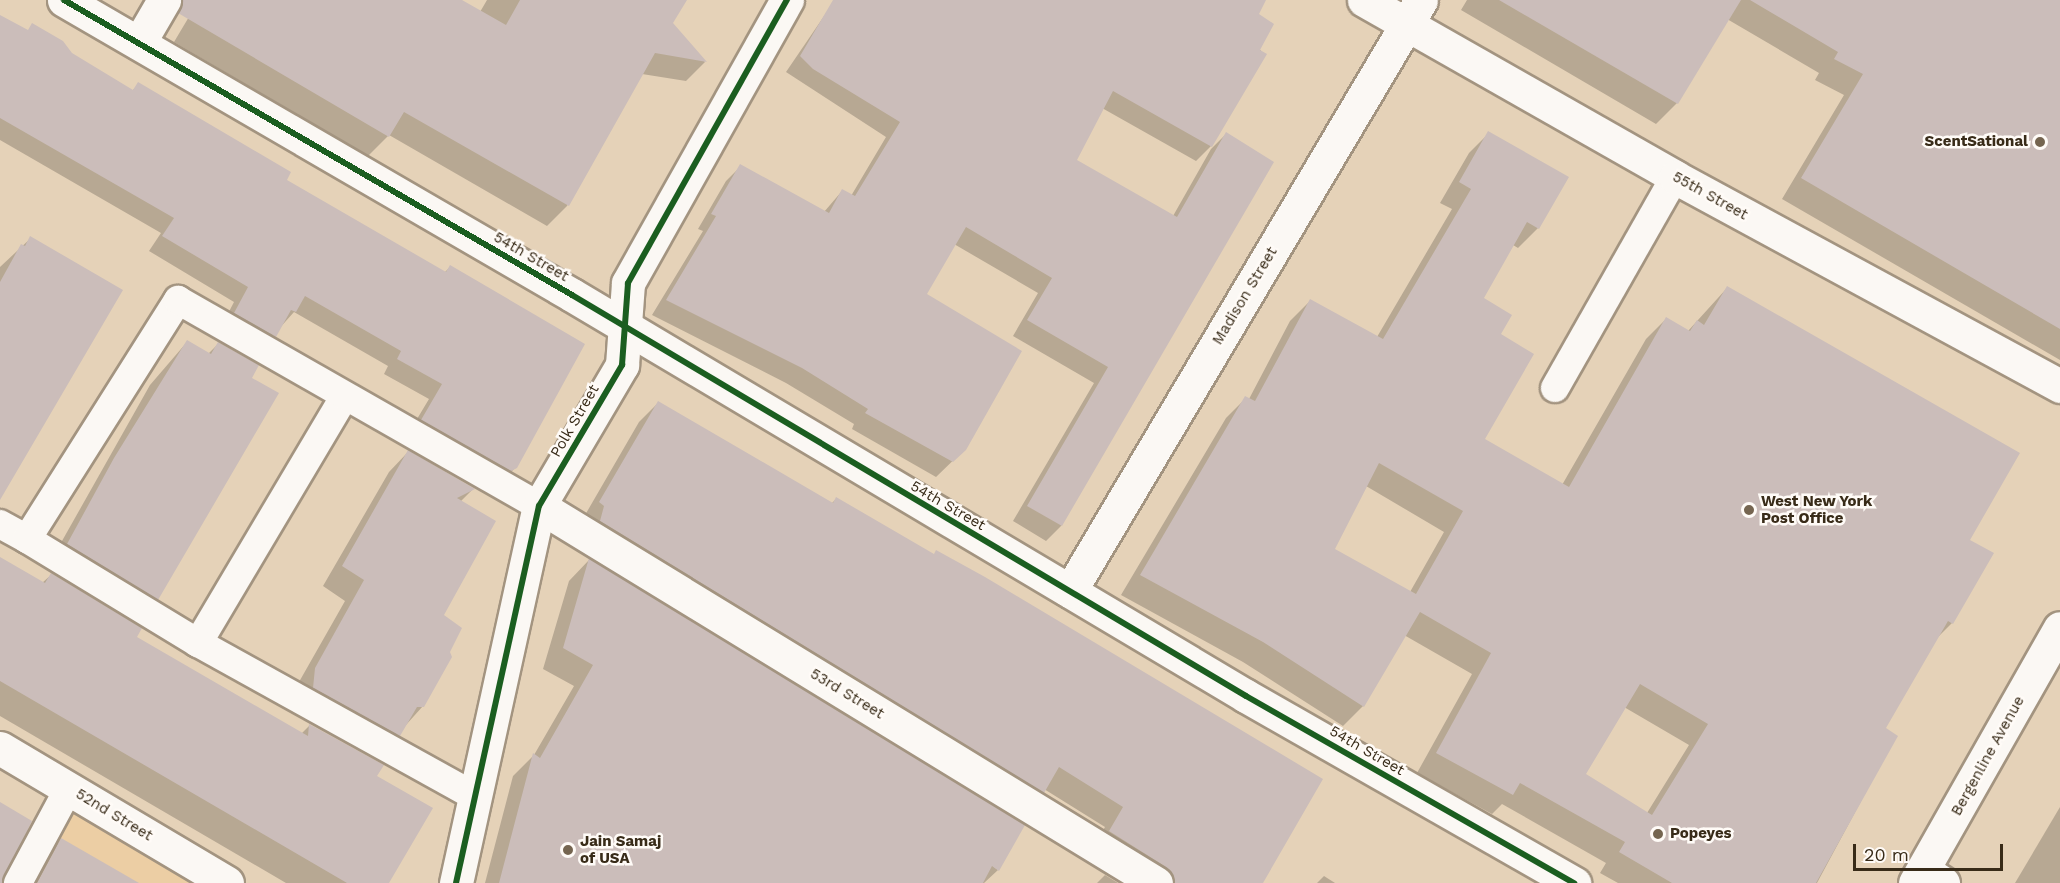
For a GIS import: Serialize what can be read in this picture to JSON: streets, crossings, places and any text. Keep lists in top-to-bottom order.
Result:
{
  "streets": {
    "street": [
      "55th Street",
      "54th Street",
      "Madison Street",
      "Polk Street",
      "53rd Street",
      "Bergenline Avenue",
      "52nd Street"
    ]
  },
  "crossings": [
    ["55th Street", "Madison Street"],
    ["54th Street", "Madison Street"],
    ["54th Street", "Polk Street"],
    ["Polk Street", "53rd Street"]
  ],
  "places": [
    "ScentSational",
    "West New York Post Office",
    "Popeyes",
    "Jain Samaj of USA"
  ],
  "scale_bar": "20 m"
}
